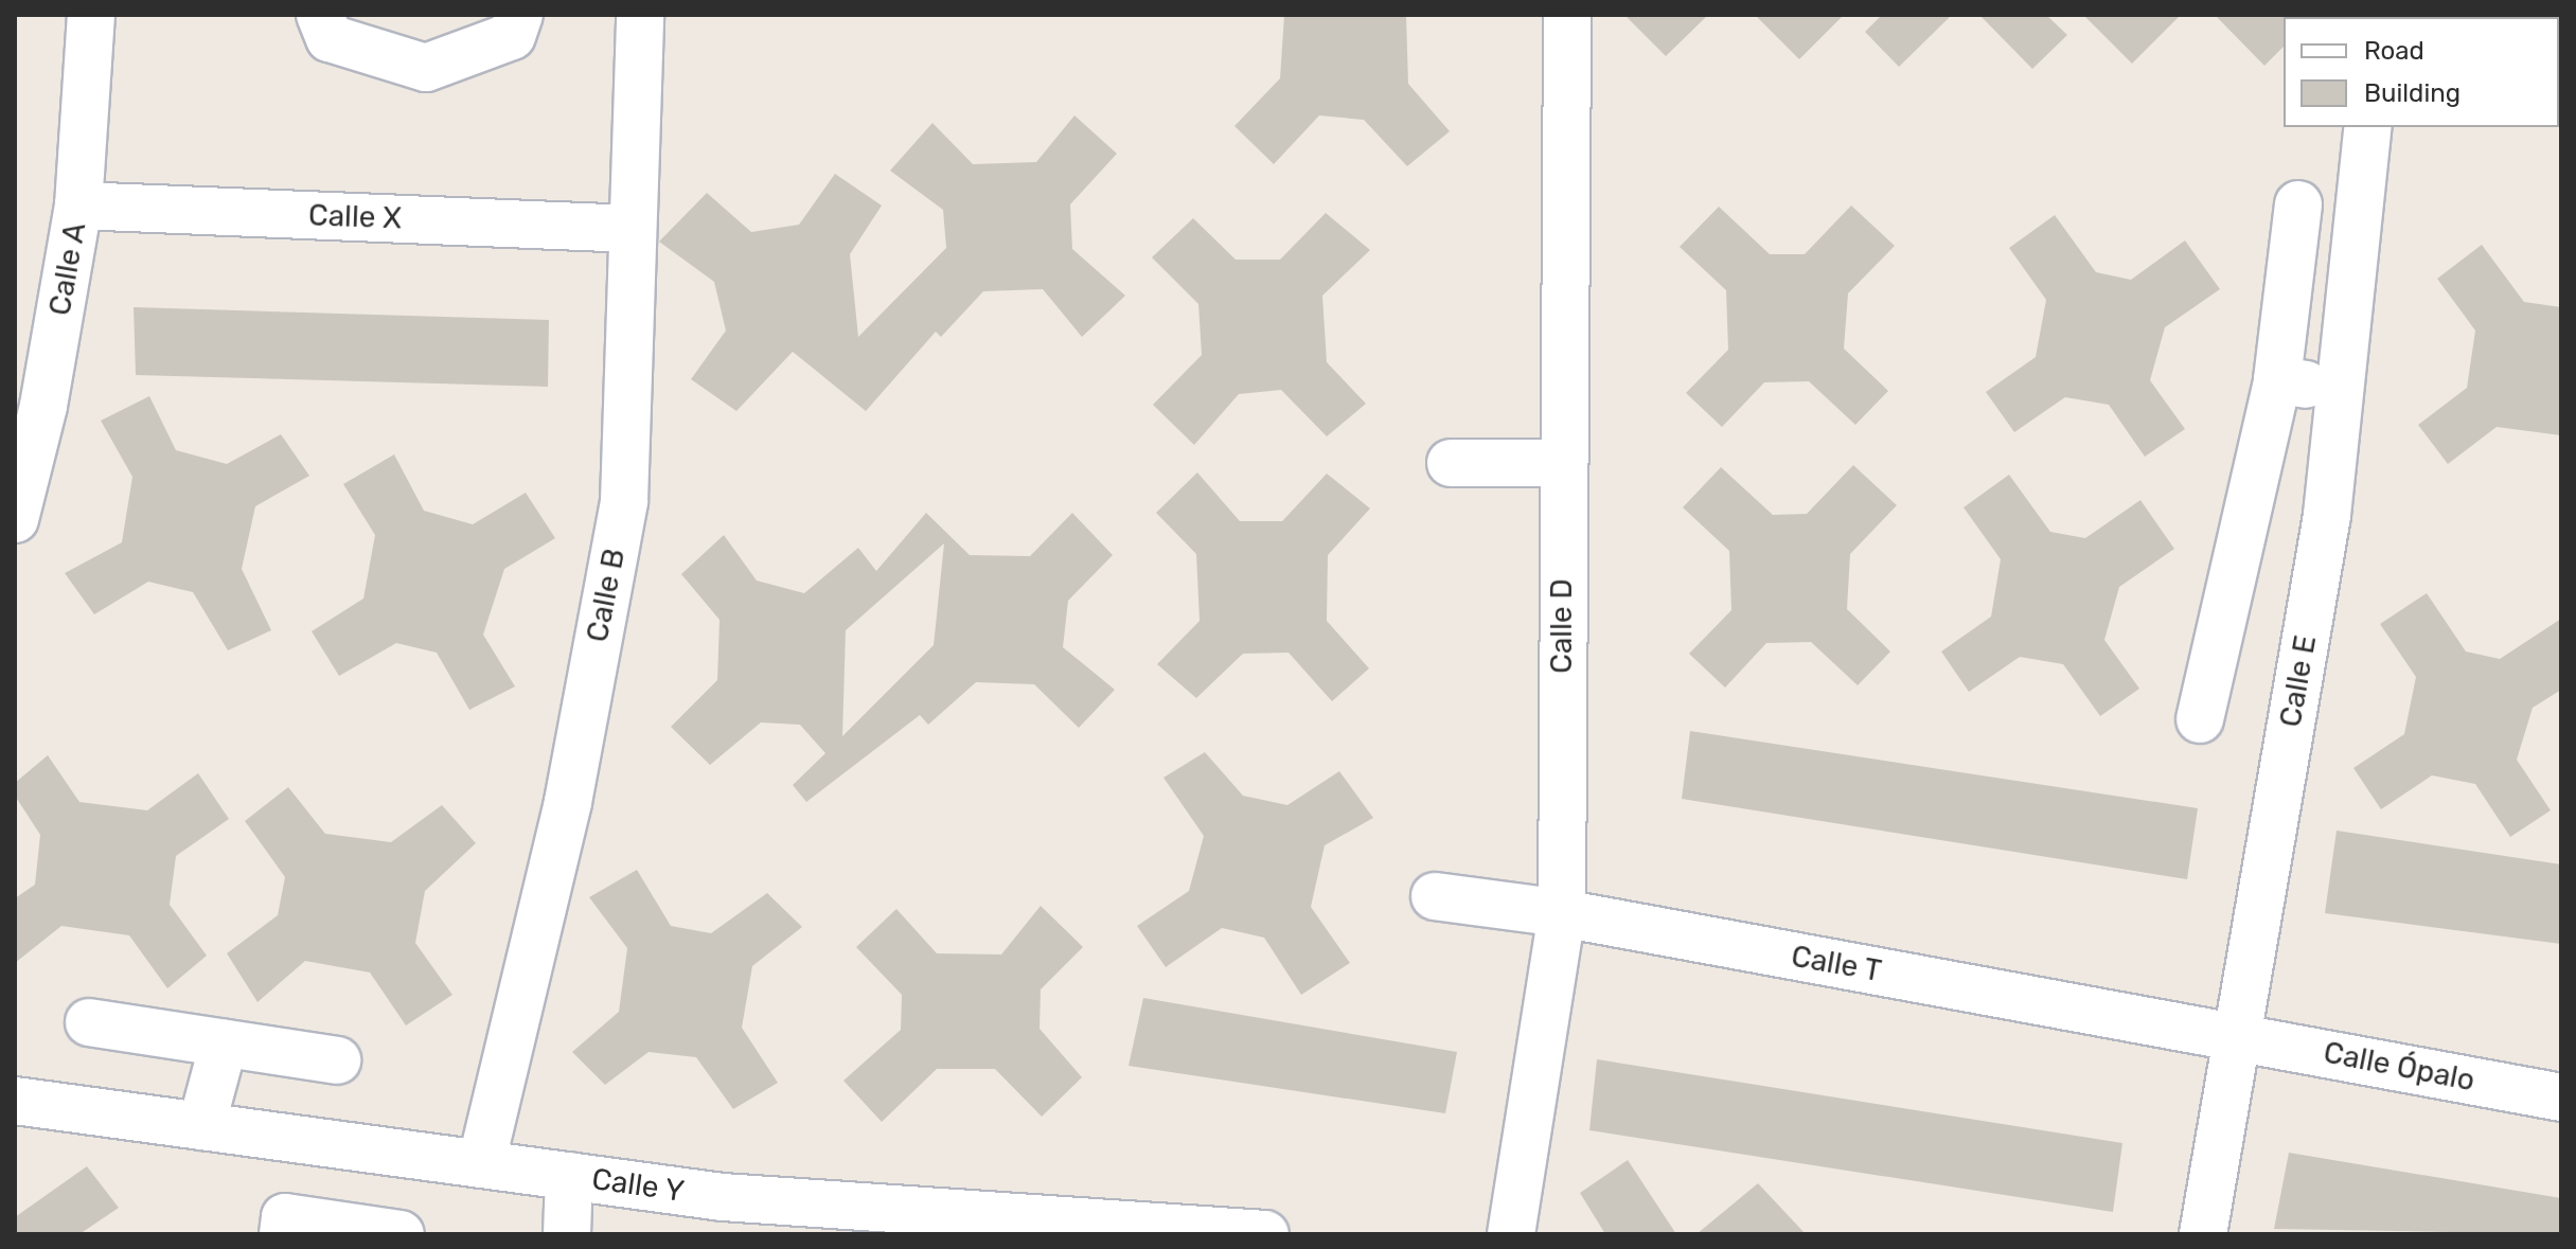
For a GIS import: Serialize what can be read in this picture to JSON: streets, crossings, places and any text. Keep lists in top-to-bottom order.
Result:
{
  "streets": {
    "street": [
      "Calle X",
      "Calle A",
      "Calle B",
      "Calle D",
      "Calle E",
      "Calle T",
      "Calle Ópalo",
      "Calle Y"
    ]
  },
  "crossings": [
    ["Calle X", "Calle A"],
    ["Calle X", "Calle B"],
    ["Calle B", "Calle Y"],
    ["Calle D", "Calle T"],
    ["Calle E", "Calle T"],
    ["Calle E", "Calle Ópalo"],
    ["Calle T", "Calle Ópalo"]
  ],
  "legend": ["Road", "Building"]
}
